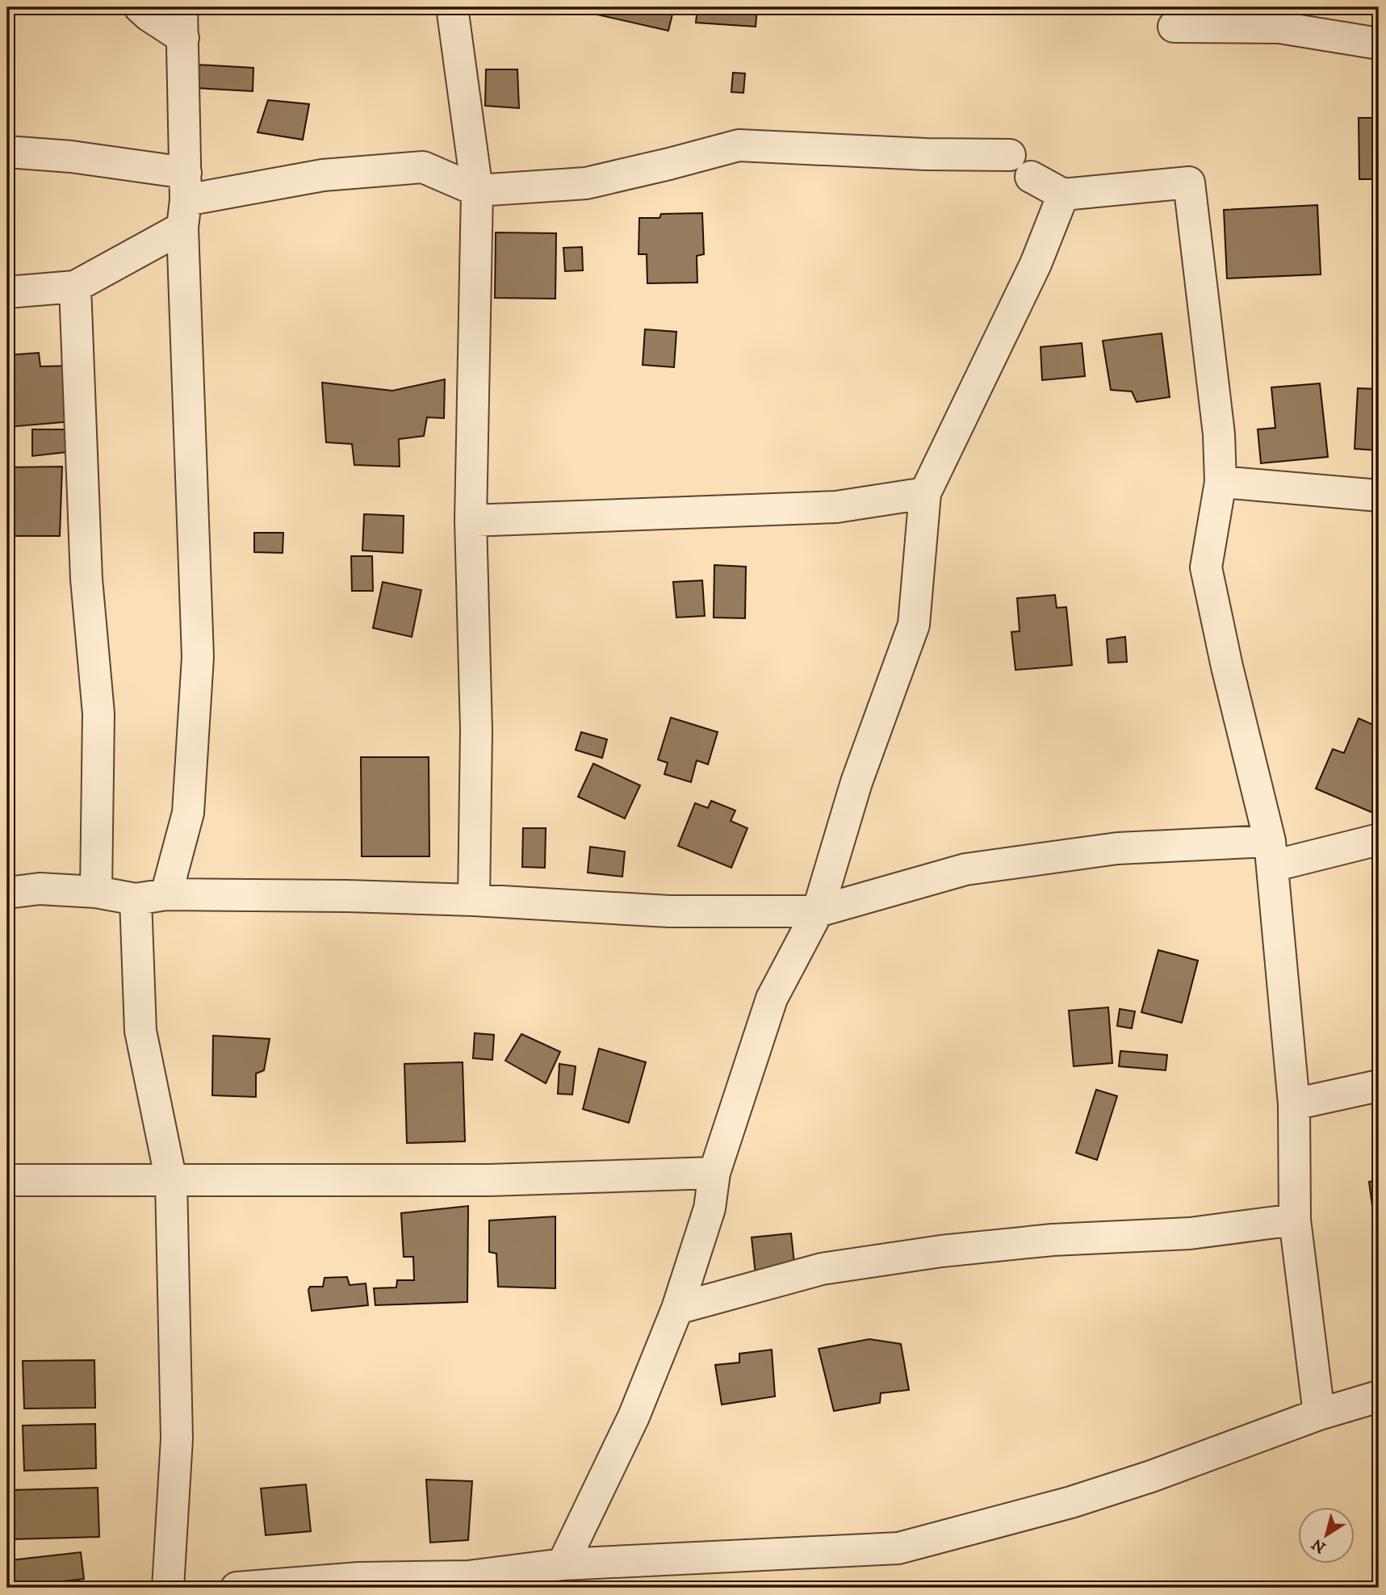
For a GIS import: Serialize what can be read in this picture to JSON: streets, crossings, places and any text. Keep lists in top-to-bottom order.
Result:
{
  "north": "bottom left"
}
